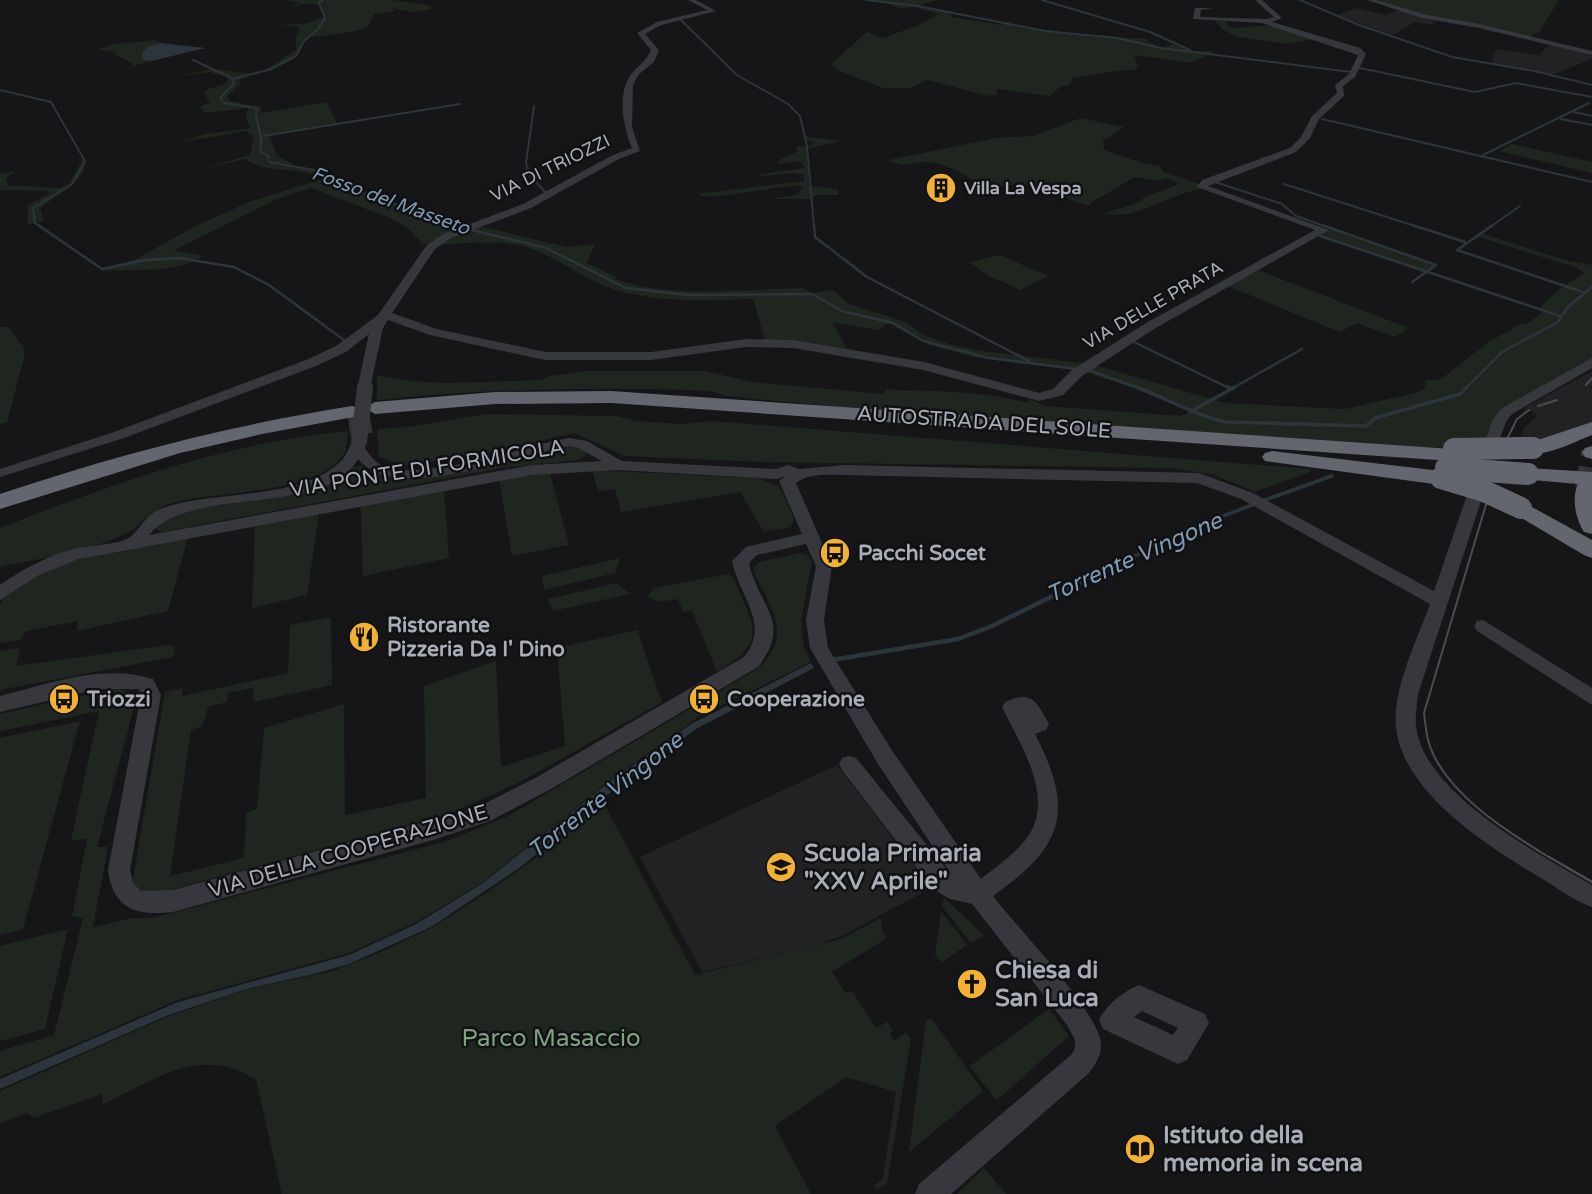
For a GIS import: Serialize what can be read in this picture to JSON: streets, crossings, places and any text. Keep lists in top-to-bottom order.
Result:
{
  "streets": {
    "highway": ["AUTOSTRADA DEL SOLE"],
    "street": [
      "VIA DI TRIOZZI",
      "VIA DELLE PRATA",
      "VIA PONTE DI FORMICOLA",
      "VIA DELLA COOPERAZIONE"
    ]
  },
  "crossings": [
    ["VIA DI TRIOZZI", "VIA DELLE PRATA"]
  ],
  "water": ["Fosso del Masseto", "Torrente Vingone"],
  "parks": ["Parco Masaccio"],
  "places": {
    "building": ["Villa La Vespa"],
    "bus stop": ["Pacchi Socet", "Triozzi", "Cooperazione"],
    "restaurant": ["Ristorante Pizzeria Da I' Dino"],
    "school or university": ["Scuola Primaria \"XXV Aprile\""],
    "church": ["Chiesa di San Luca"],
    "library": ["Istituto della memoria in scena"]
  }
}
